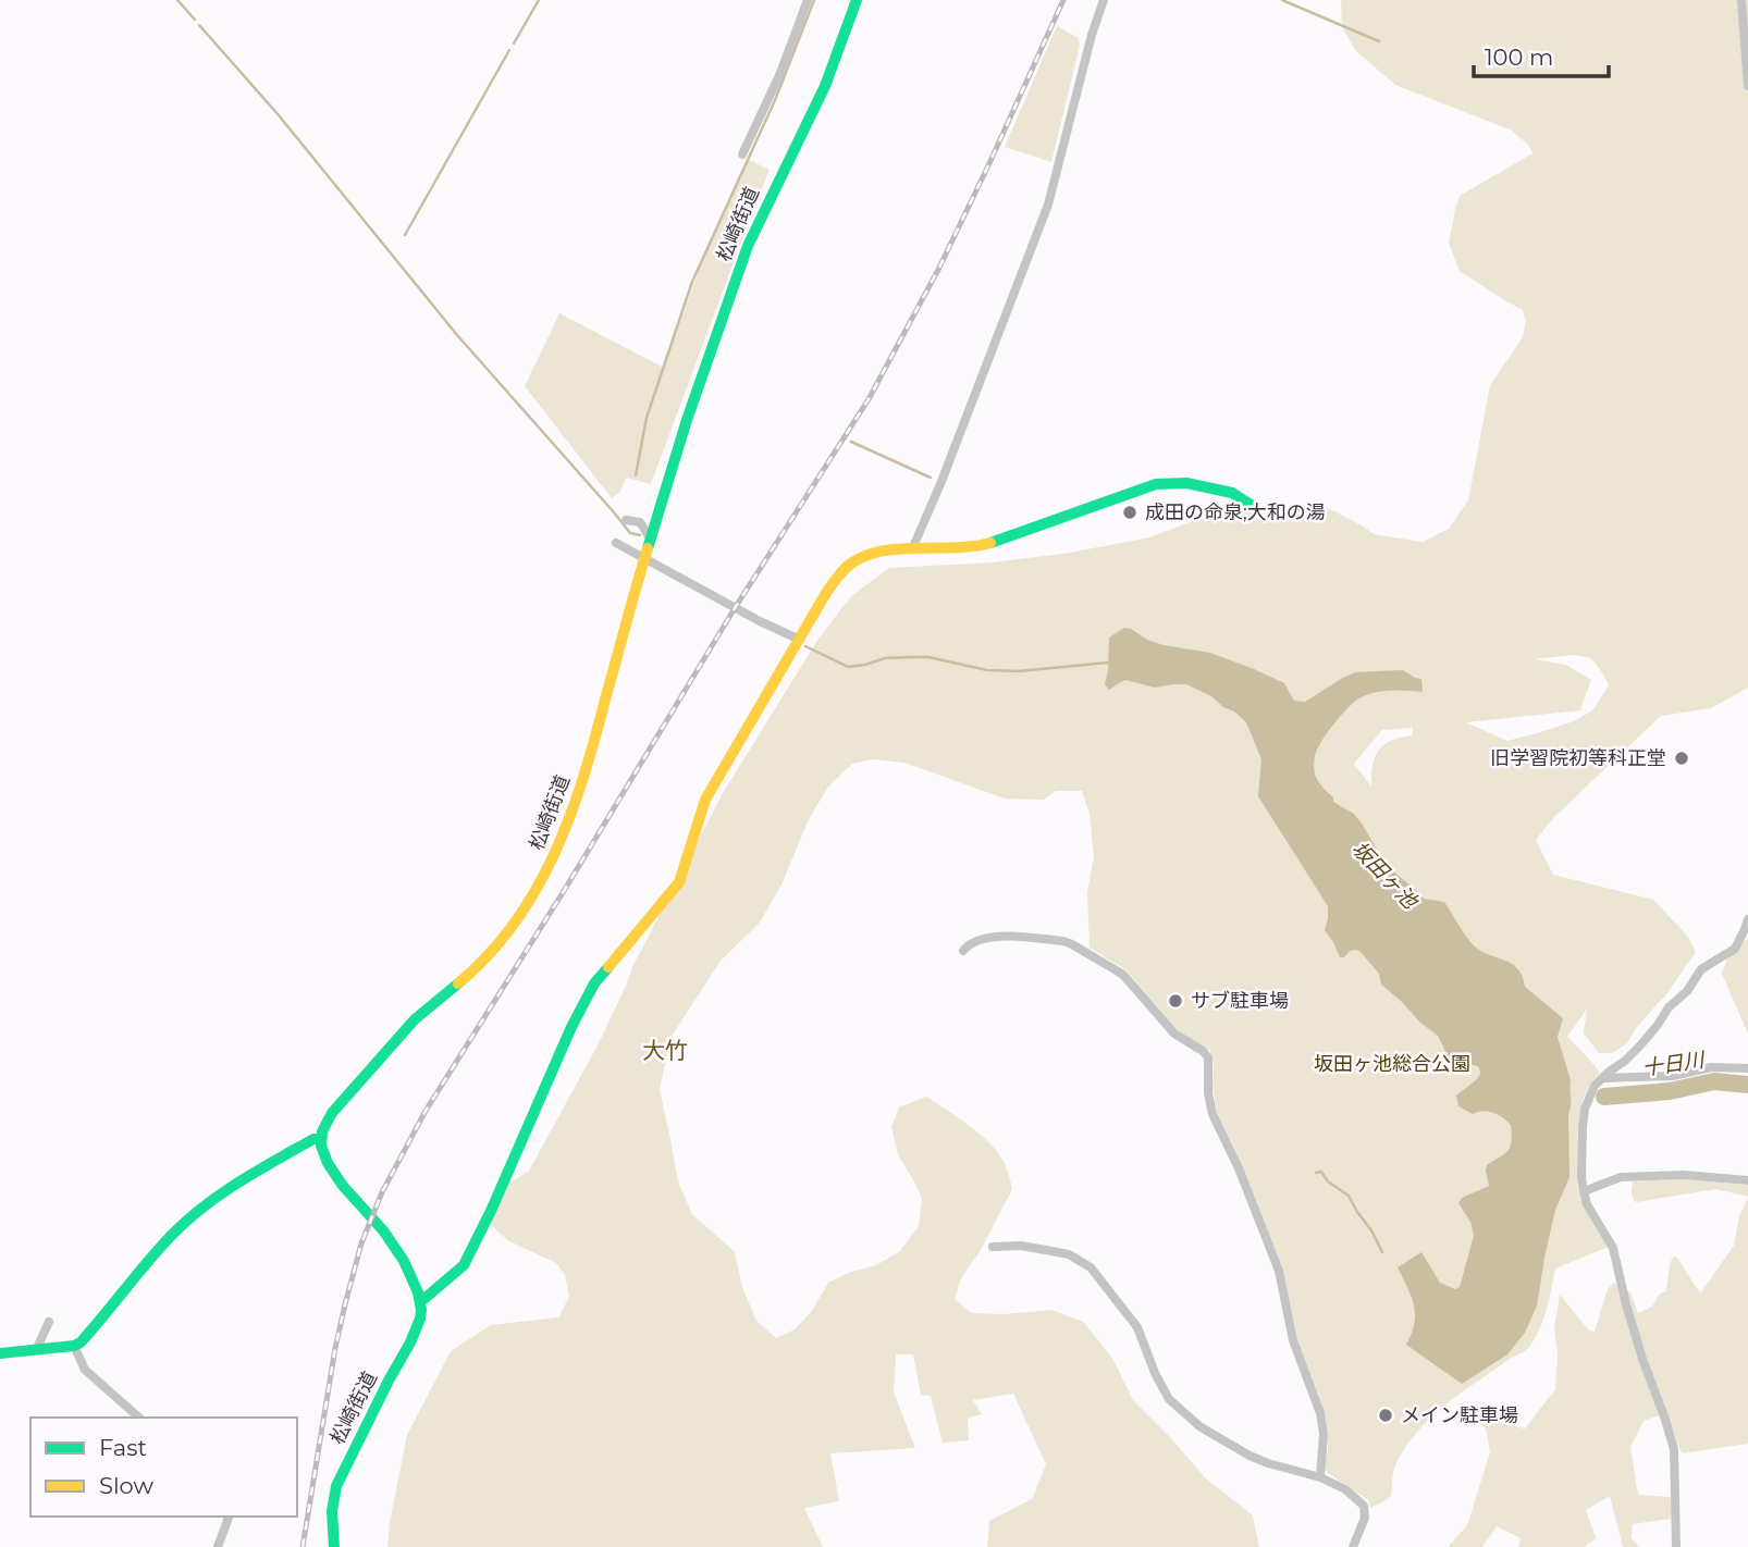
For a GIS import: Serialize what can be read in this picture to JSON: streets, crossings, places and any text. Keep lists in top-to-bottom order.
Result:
{
  "streets": {
    "main road": ["松崎街道"]
  },
  "districts": ["大竹"],
  "water": ["坂田ヶ池", "十日川"],
  "parks": ["坂田ヶ池総合公園"],
  "places": [
    "成田の命泉;大和の湯",
    "旧学習院初等科正堂",
    "サブ駐車場",
    "メイン駐車場"
  ],
  "legend": ["Fast", "Slow"],
  "scale_bar": "100 m"
}
